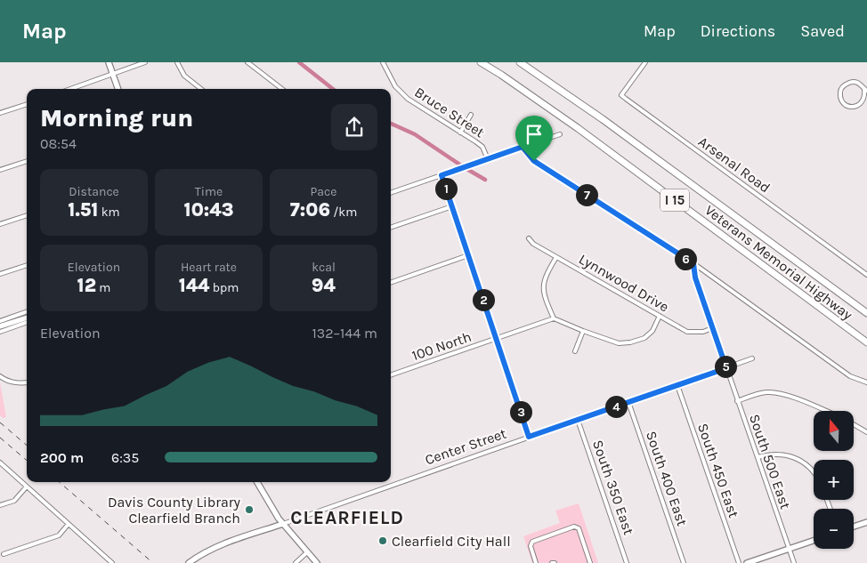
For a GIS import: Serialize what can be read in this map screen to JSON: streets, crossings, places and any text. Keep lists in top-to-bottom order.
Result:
{
  "streets": {
    "highway": ["I 15", "Veterans Memorial Highway"],
    "street": [
      "Bruce Street",
      "Arsenal Road",
      "Lynnwood Drive",
      "100 North",
      "Center Street",
      "South 500 East",
      "South 450 East",
      "South 400 East",
      "South 350 East"
    ]
  },
  "crossings": [
    ["Lynnwood Drive", "South 500 East"],
    ["Center Street", "South 500 East"],
    ["Center Street", "South 450 East"],
    ["Center Street", "South 400 East"],
    ["Center Street", "South 350 East"]
  ],
  "districts": ["CLEARFIELD"],
  "places": ["Davis County Library Clearfield Branch", "Clearfield City Hall"],
  "north": "top",
  "page": {
    "header": "Map",
    "nav": ["Map", "Directions", "Saved"],
    "heading": ["Morning run", "08:54"],
    "stats": [
      ["Distance", "1.51 km"],
      ["Time", "10:43"],
      ["Pace", "7:06 /km"],
      ["Elevation", "12 m"],
      ["Heart rate", "144 bpm"],
      ["kcal", "94"]
    ],
    "pins": [
      "1",
      "7",
      "6",
      "2",
      "5",
      "4",
      "3"
    ],
    "chart": ["Elevation", "132–144 m"],
    "map_buttons": ["+", "−"],
    "list": [
      {
        "name": "200 m",
        "note": "6:35"
      }
    ]
  }
}
